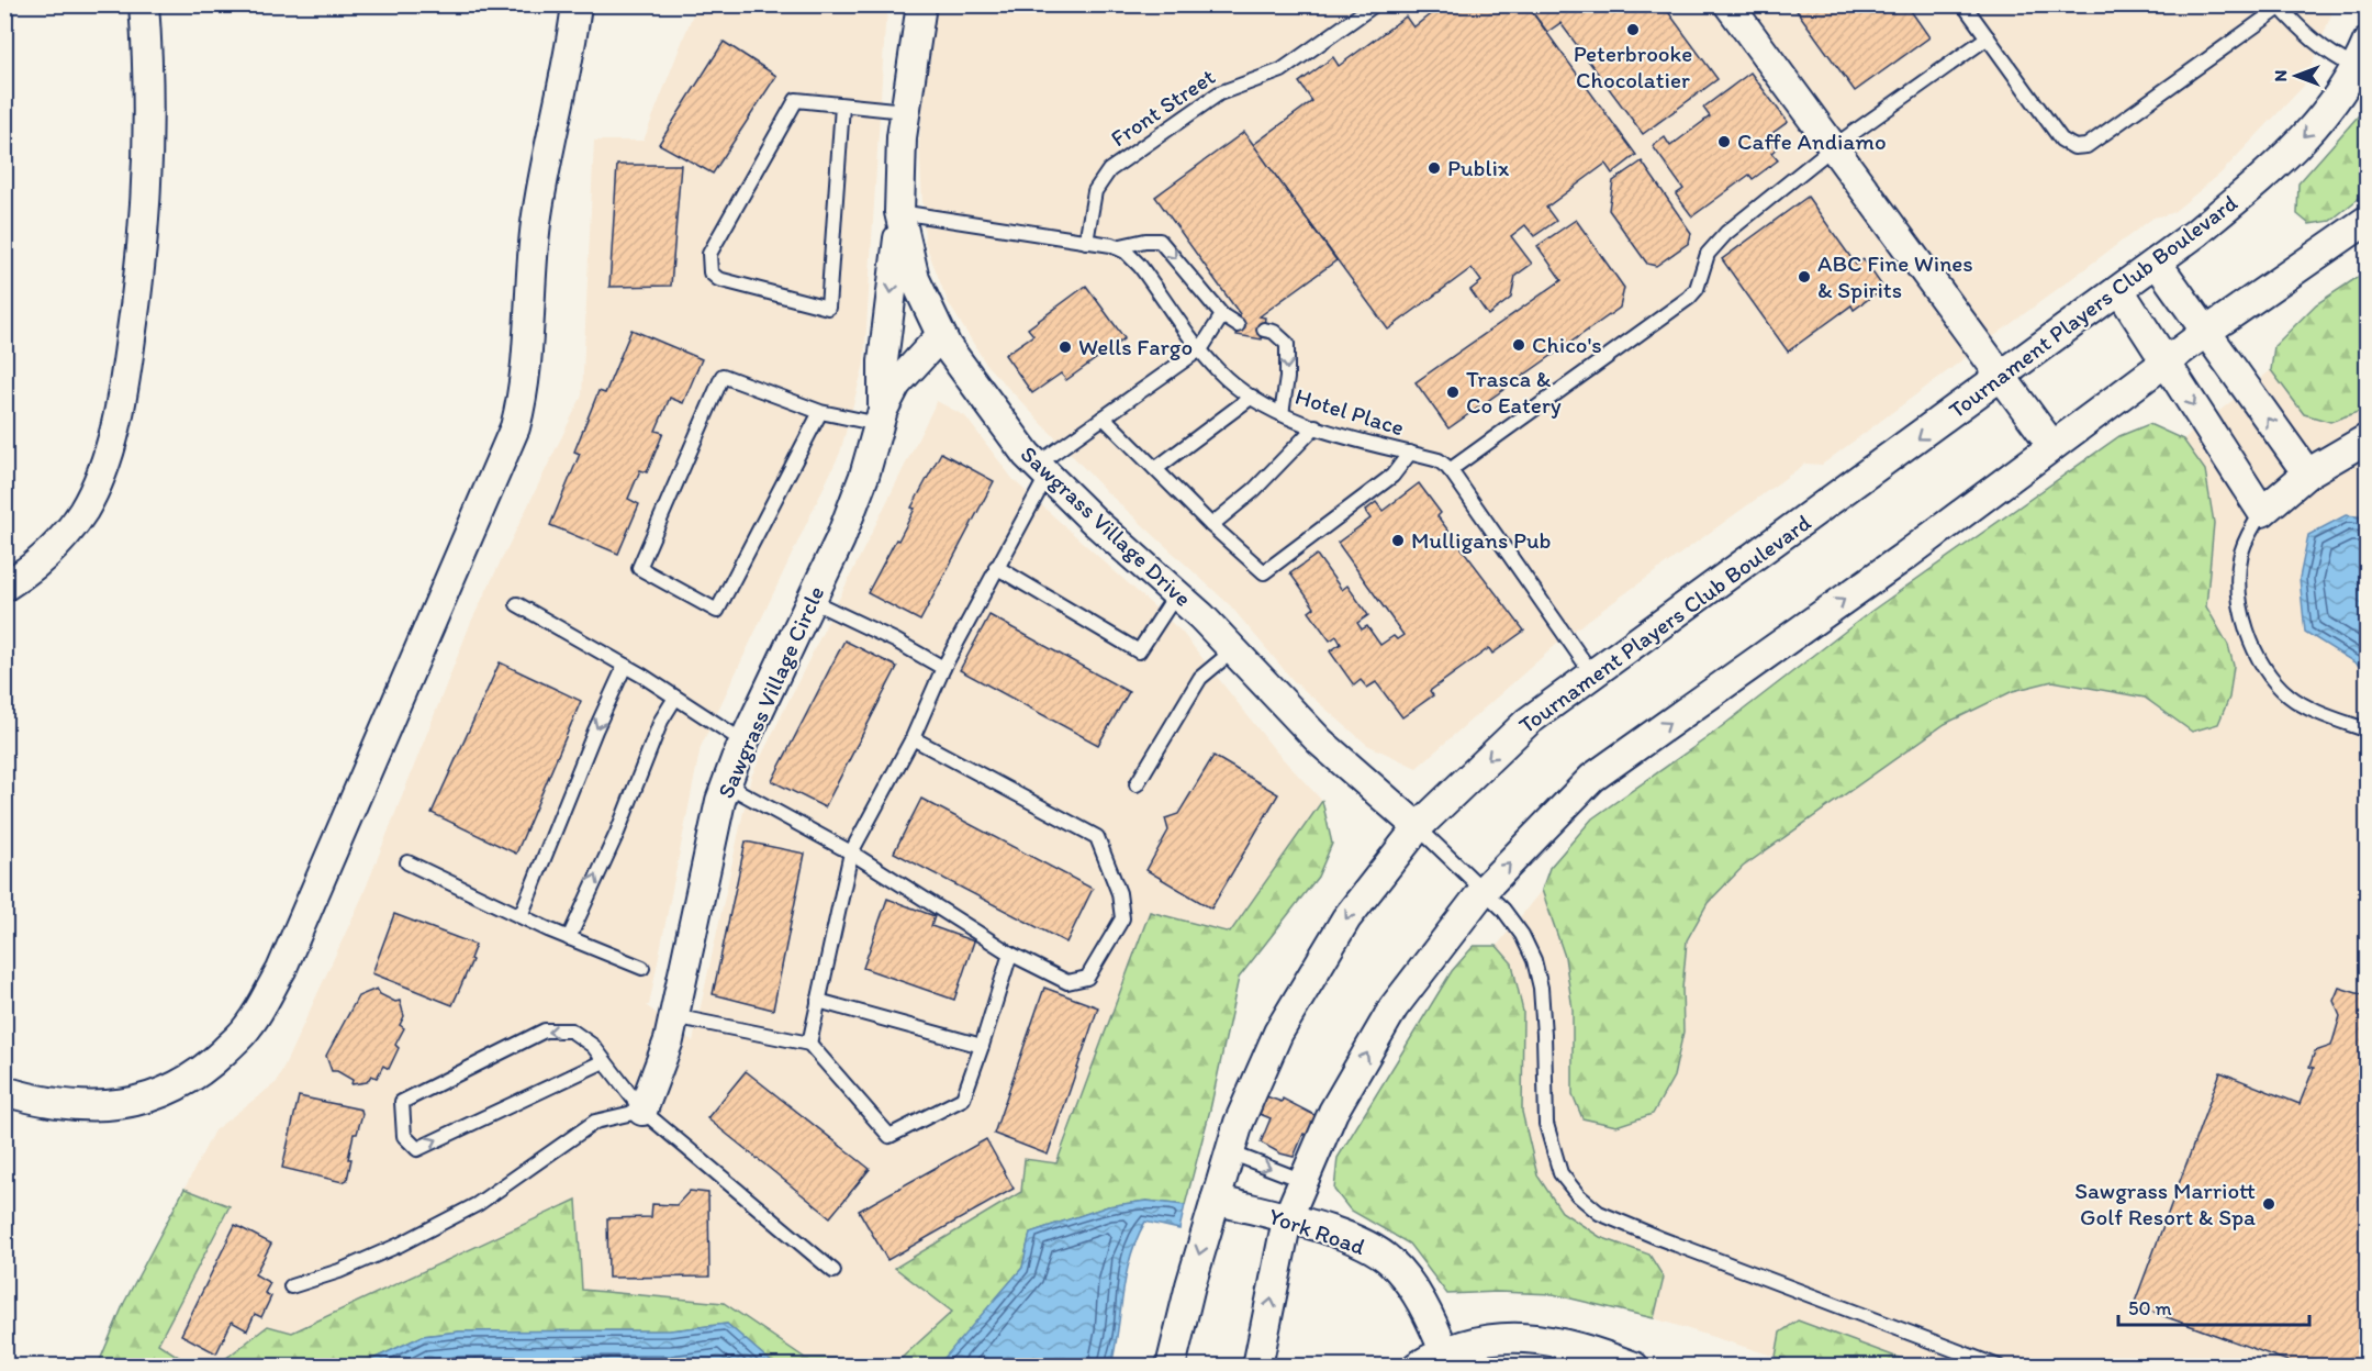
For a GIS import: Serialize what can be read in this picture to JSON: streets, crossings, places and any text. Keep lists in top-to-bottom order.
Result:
{
  "streets": {
    "street": [
      "Tournament Players Club Boulevard",
      "Sawgrass Village Drive",
      "Sawgrass Village Circle",
      "York Road"
    ],
    "lane": ["Front Street", "Hotel Place"]
  },
  "crossings": [
    ["Front Street", "Hotel Place"],
    ["Tournament Players Club Boulevard", "Hotel Place"],
    ["Tournament Players Club Boulevard", "Sawgrass Village Drive"],
    ["Tournament Players Club Boulevard", "York Road"],
    ["Hotel Place", "Sawgrass Village Drive"],
    ["Sawgrass Village Drive", "Sawgrass Village Circle"]
  ],
  "places": [
    "Peterbrooke Chocolatier",
    "Caffe Andiamo",
    "Publix",
    "ABC Fine Wines & Spirits",
    "Chico's",
    "Wells Fargo",
    "Trasca & Co Eatery",
    "Mulligans Pub",
    "Sawgrass Marriott Golf Resort & Spa"
  ],
  "scale_bar": "50 m",
  "north": "left"
}
